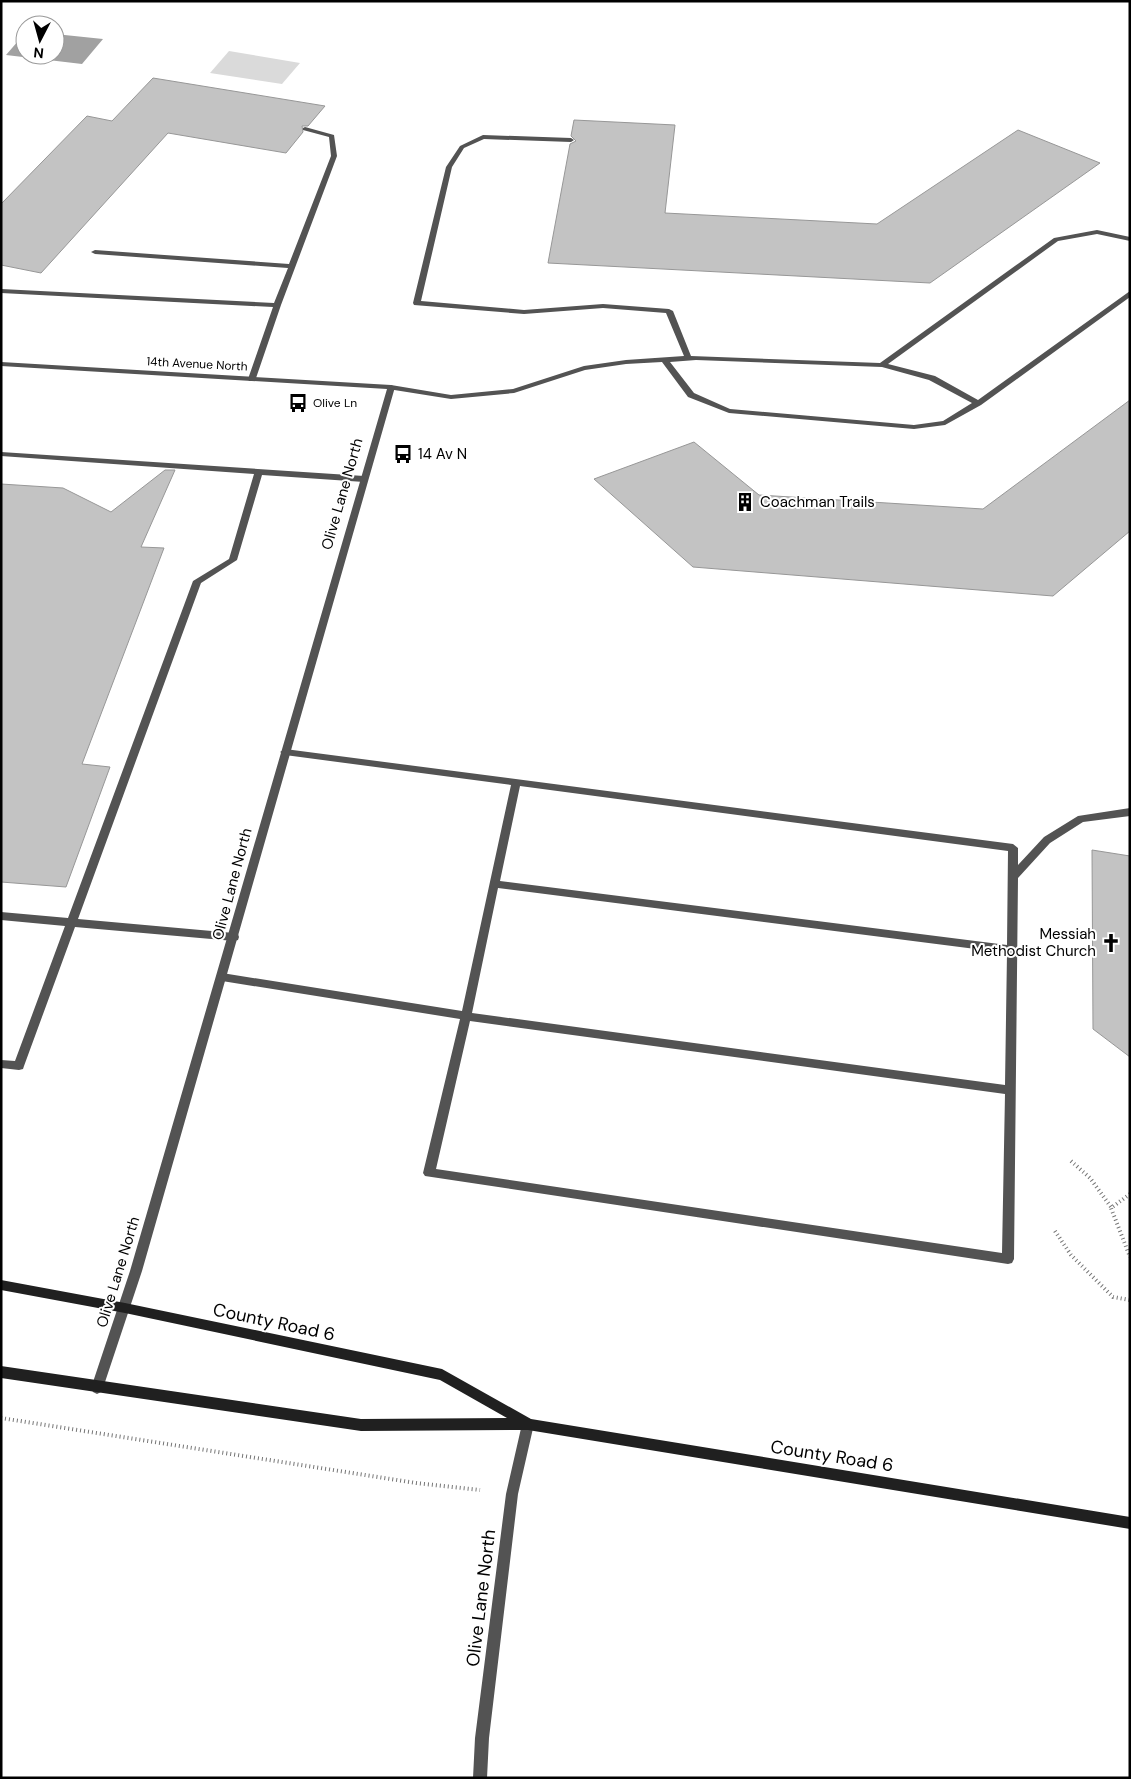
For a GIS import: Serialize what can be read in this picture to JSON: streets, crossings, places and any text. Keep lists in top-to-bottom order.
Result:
{
  "streets": {
    "main road": ["County Road 6"],
    "street": ["14th Avenue North", "Olive Lane North"]
  },
  "crossings": [
    ["14th Avenue North", "Olive Lane North"],
    ["Olive Lane North", "County Road 6"]
  ],
  "places": {
    "bus stop": ["Olive Ln", "14 Av N"],
    "building": ["Coachman Trails"],
    "church": ["Messiah Methodist Church"]
  },
  "north": "bottom"
}
